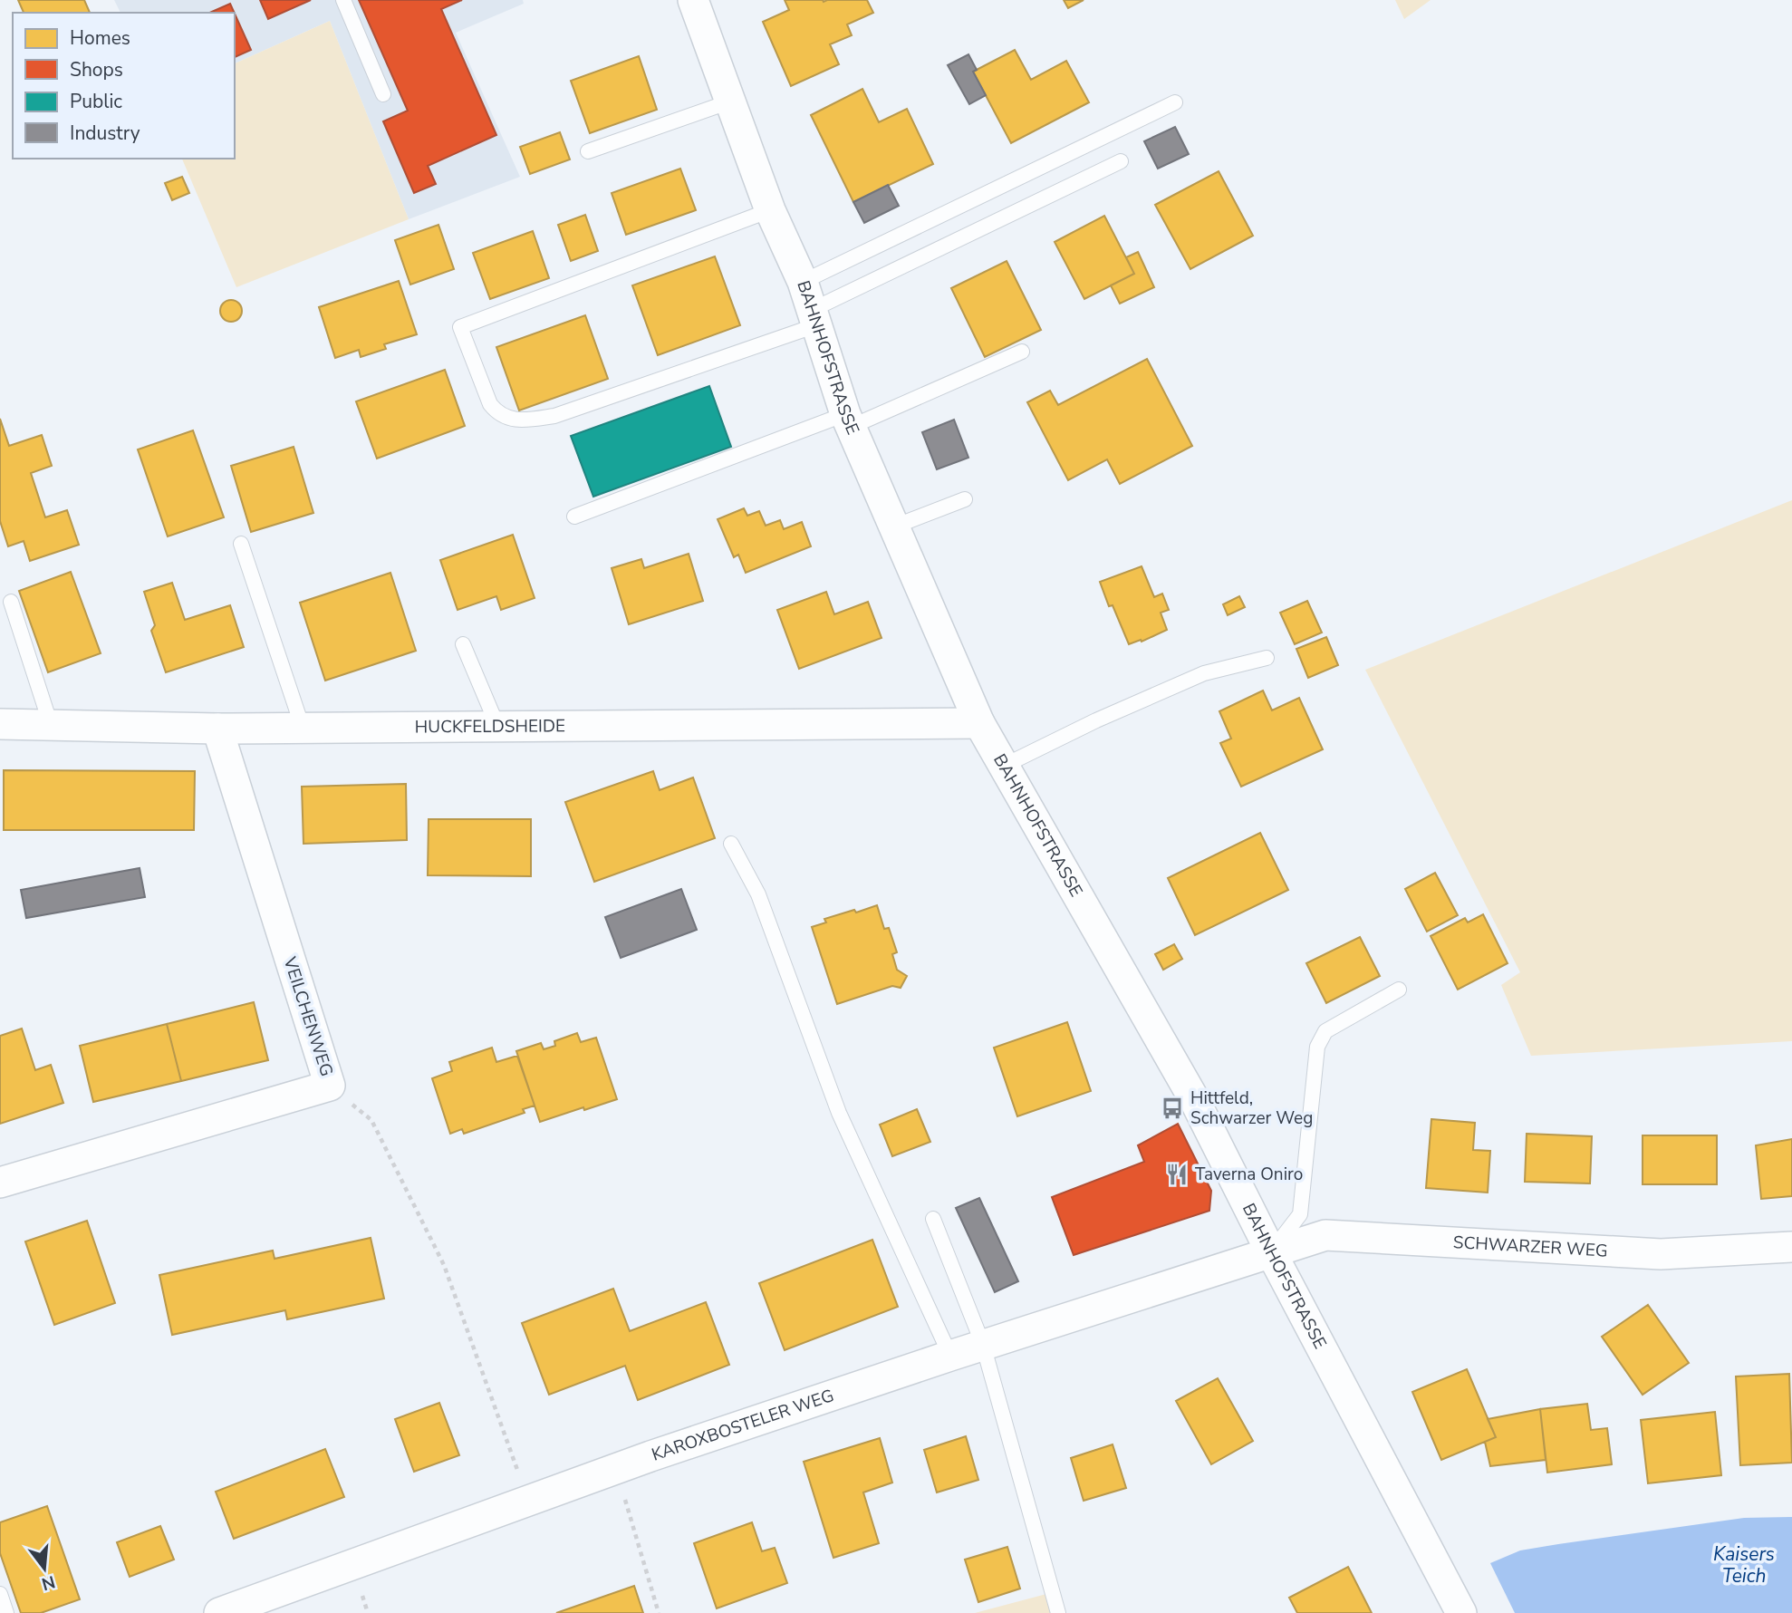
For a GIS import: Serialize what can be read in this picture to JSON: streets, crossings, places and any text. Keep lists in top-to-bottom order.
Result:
{
  "streets": {
    "street": [
      "BAHNHOFSTRASSE",
      "HUCKFELDSHEIDE",
      "VEILCHENWEG",
      "SCHWARZER WEG",
      "KAROXBOSTELER WEG"
    ]
  },
  "crossings": [
    ["BAHNHOFSTRASSE", "HUCKFELDSHEIDE"],
    ["BAHNHOFSTRASSE", "SCHWARZER WEG"],
    ["BAHNHOFSTRASSE", "KAROXBOSTELER WEG"],
    ["HUCKFELDSHEIDE", "VEILCHENWEG"],
    ["SCHWARZER WEG", "KAROXBOSTELER WEG"]
  ],
  "water": ["Kaisers Teich"],
  "places": {
    "bus stop": ["Hittfeld, Schwarzer Weg"],
    "restaurant": ["Taverna Oniro"]
  },
  "legend": [
    "Homes",
    "Shops",
    "Public",
    "Industry"
  ],
  "north": "bottom"
}
